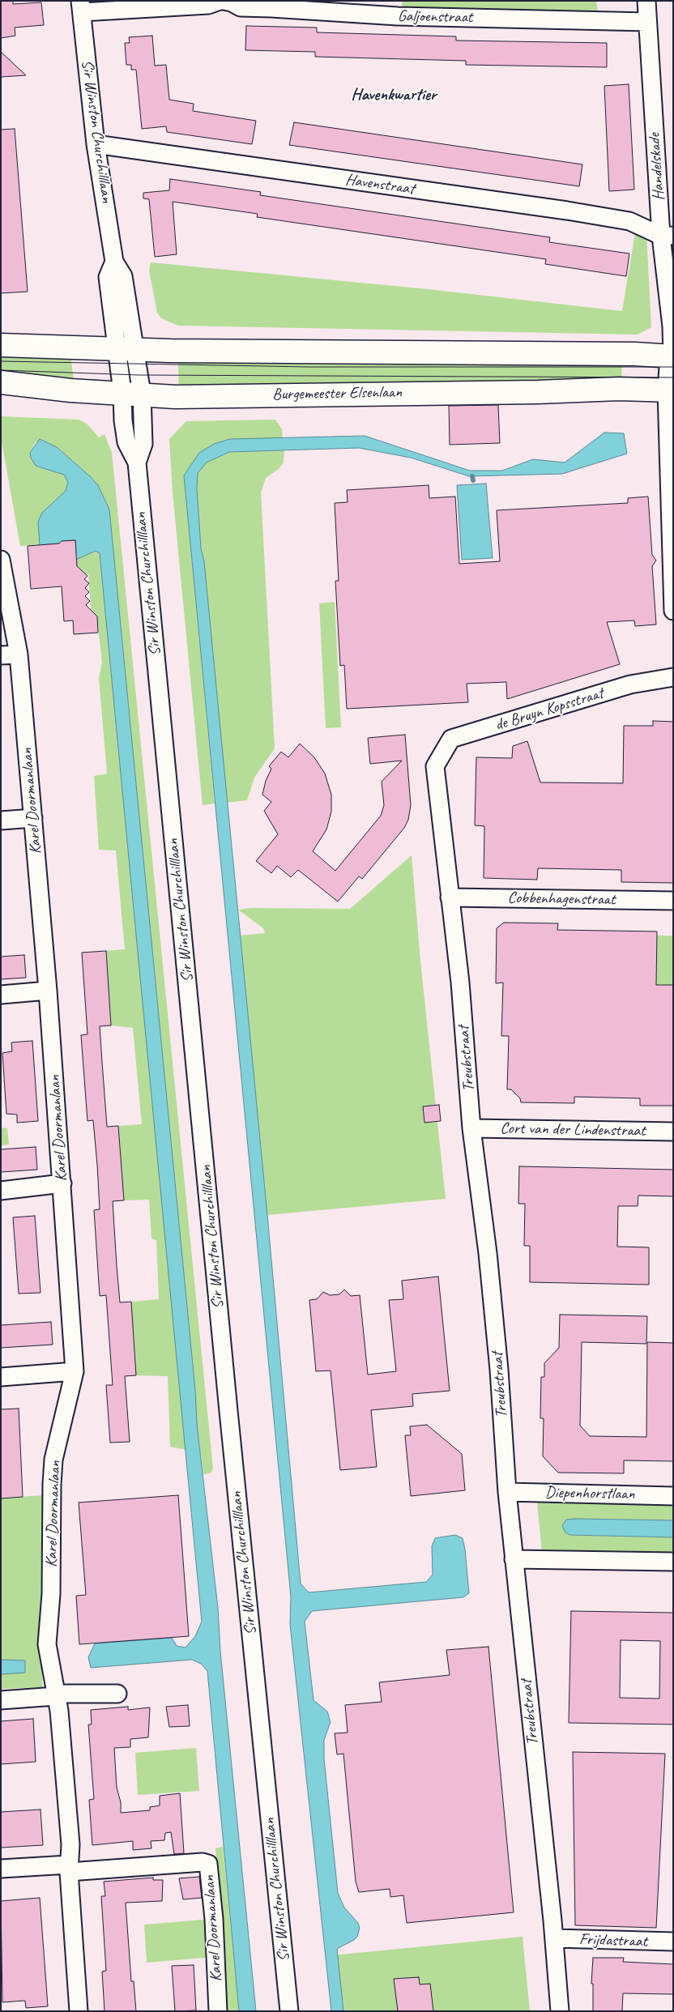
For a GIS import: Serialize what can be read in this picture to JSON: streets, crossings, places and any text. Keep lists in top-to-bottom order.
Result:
{
  "streets": {
    "main road": ["Burgemeester Elsenlaan"],
    "street": [
      "Galjoenstraat",
      "Sir Winston Churchilllaan",
      "Handelskade",
      "Havenstraat",
      "de Bruyn Kopsstraat",
      "Karel Doormanlaan",
      "Cobbenhagenstraat",
      "Treubstraat",
      "Cort van der Lindenstraat",
      "Diepenhorstlaan",
      "Frijdastraat"
    ]
  },
  "crossings": [
    ["Galjoenstraat", "Handelskade"],
    ["Sir Winston Churchilllaan", "Havenstraat"],
    ["Sir Winston Churchilllaan", "Burgemeester Elsenlaan"],
    ["Handelskade", "Havenstraat"],
    ["Handelskade", "Burgemeester Elsenlaan"],
    ["de Bruyn Kopsstraat", "Treubstraat"],
    ["Cobbenhagenstraat", "Treubstraat"],
    ["Treubstraat", "Cort van der Lindenstraat"],
    ["Treubstraat", "Diepenhorstlaan"],
    ["Treubstraat", "Frijdastraat"]
  ],
  "districts": ["Havenkwartier"]
}
